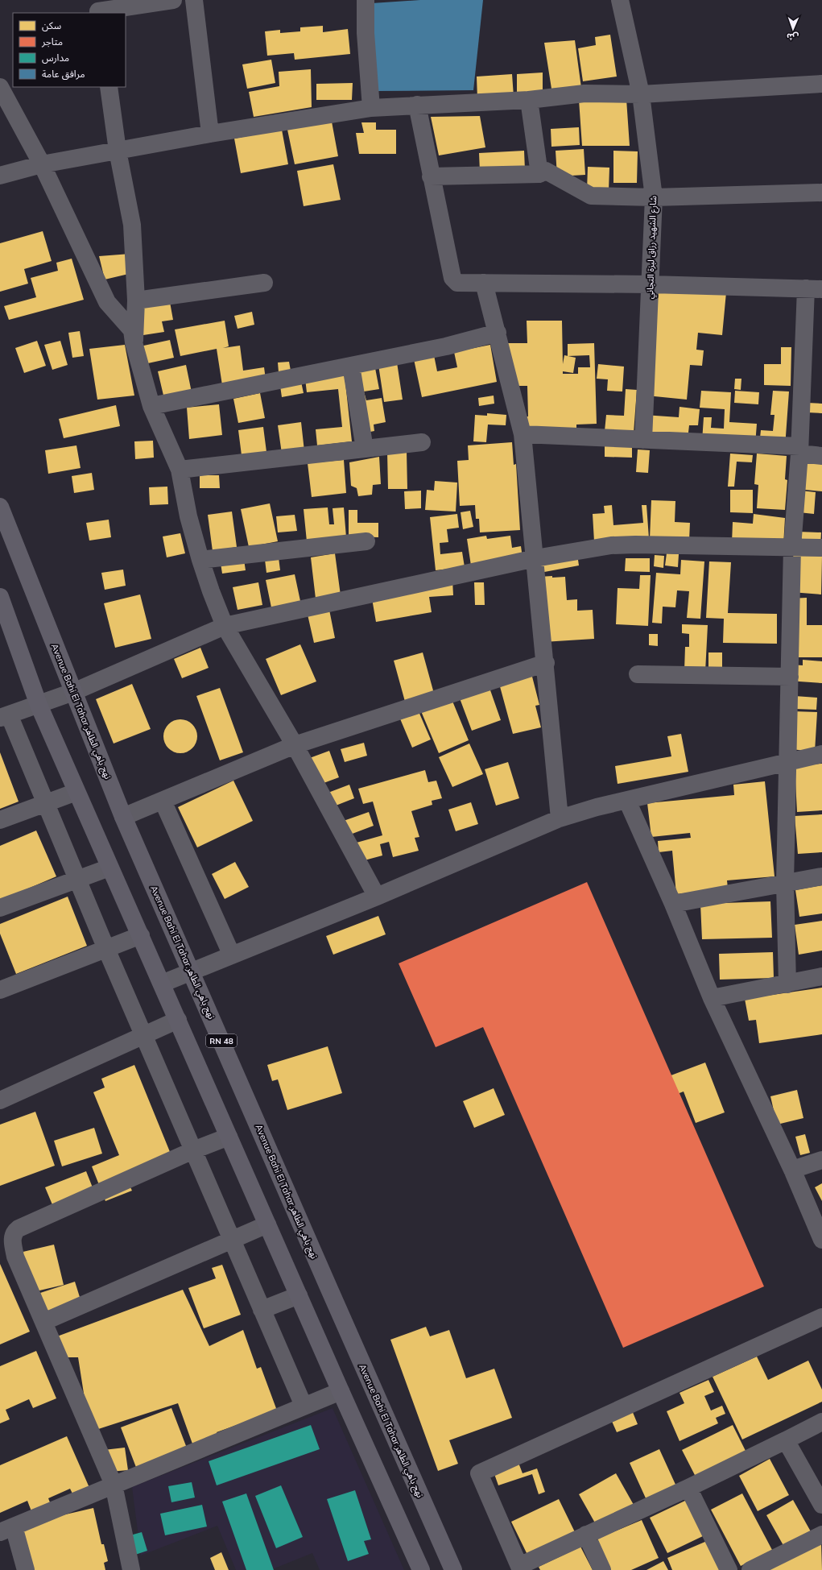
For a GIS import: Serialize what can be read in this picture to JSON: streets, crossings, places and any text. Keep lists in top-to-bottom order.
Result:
{
  "streets": {
    "main road": ["Avenue Bahi El Tahar,نهج باهي الطاهر", "RN 48"],
    "street": ["شارع الشهيد رزاق لبزة التجاني"]
  },
  "legend": [
    "سكن",
    "متاجر",
    "مدارس",
    "مرافق عامة"
  ],
  "north": "bottom"
}
